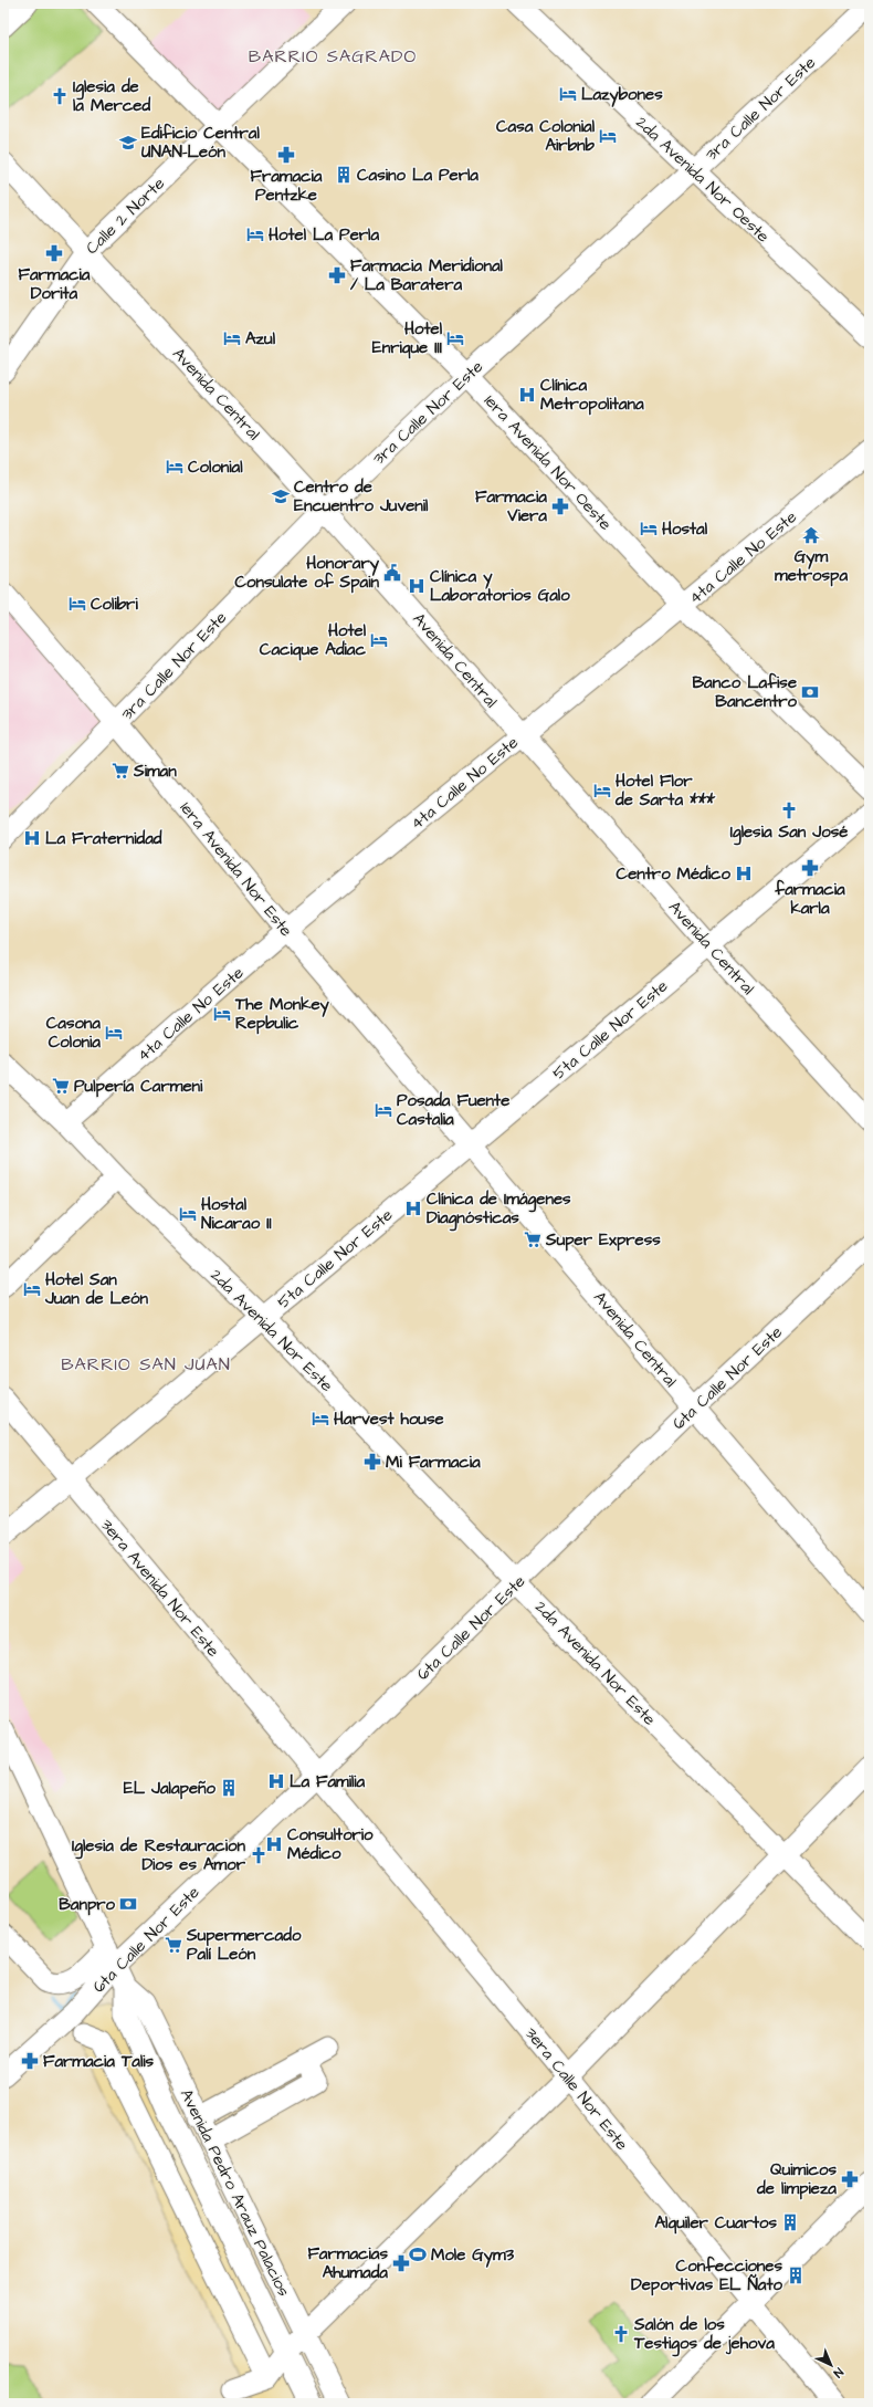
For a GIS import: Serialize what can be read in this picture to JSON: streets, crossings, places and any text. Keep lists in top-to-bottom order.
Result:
{
  "streets": {
    "street": [
      "3ra Calle Nor Este",
      "2da Avenida Nor Oeste",
      "Calle 2 Norte",
      "Avenida Central",
      "1era Avenida Nor Oeste",
      "4ta Calle No Este",
      "1era Avenida Nor Este",
      "5ta Calle Nor Este",
      "2da Avenida Nor Este",
      "6ta Calle Nor Este",
      "3era Avenida Nor Este",
      "3era Calle Nor Este",
      "Avenida Pedro Arauz Palacios"
    ]
  },
  "crossings": [
    ["3ra Calle Nor Este", "2da Avenida Nor Oeste"],
    ["3ra Calle Nor Este", "Avenida Central"],
    ["3ra Calle Nor Este", "1era Avenida Nor Oeste"],
    ["3ra Calle Nor Este", "1era Avenida Nor Este"],
    ["Calle 2 Norte", "Avenida Central"],
    ["Calle 2 Norte", "1era Avenida Nor Oeste"],
    ["Avenida Central", "4ta Calle No Este"],
    ["Avenida Central", "1era Avenida Nor Este"],
    ["Avenida Central", "5ta Calle Nor Este"],
    ["Avenida Central", "6ta Calle Nor Este"],
    ["1era Avenida Nor Oeste", "4ta Calle No Este"],
    ["4ta Calle No Este", "1era Avenida Nor Este"],
    ["4ta Calle No Este", "2da Avenida Nor Este"],
    ["1era Avenida Nor Este", "5ta Calle Nor Este"],
    ["5ta Calle Nor Este", "2da Avenida Nor Este"],
    ["5ta Calle Nor Este", "3era Avenida Nor Este"],
    ["2da Avenida Nor Este", "6ta Calle Nor Este"],
    ["6ta Calle Nor Este", "3era Avenida Nor Este"],
    ["6ta Calle Nor Este", "3era Calle Nor Este"],
    ["6ta Calle Nor Este", "Avenida Pedro Arauz Palacios"],
    ["3era Avenida Nor Este", "3era Calle Nor Este"]
  ],
  "districts": ["BARRIO SAGRADO", "BARRIO SAN JUAN"],
  "places": {
    "hotel": [
      "Lazybones",
      "Casa Colonial Airbnb",
      "Hotel La Perla",
      "Azul",
      "Hotel Enrique III",
      "Colonial",
      "Hostal",
      "Colibri",
      "Hotel Cacique Adiac",
      "Hotel Flor de Sarta ***",
      "The Monkey Repbulic",
      "Casona Colonia",
      "Posada Fuente Castalia",
      "Hostal Nicarao II",
      "Hotel San Juan de León",
      "Harvest house"
    ],
    "church": [
      "Iglesia de la Merced",
      "Iglesia San José",
      "Iglesia de Restauracion Dios es Amor",
      "Salón de los Testigos de jehova"
    ],
    "school or university": ["Edificio Central UNAN-León", "Centro de Encuentro Juvenil"],
    "pharmacy": [
      "Framacia Pentzke",
      "Farmacia Dorita",
      "Farmacia Meridional / La Baratera",
      "Farmacia Viera",
      "farmacia karla",
      "Mi Farmacia",
      "Farmacia Talis",
      "Quimicos de limpieza",
      "Farmacias Ahumada"
    ],
    "building": [
      "Casino La Perla",
      "EL Jalapeño",
      "Alquiler Cuartos",
      "Confecciones Deportivas EL Ñato"
    ],
    "hospital": [
      "Clínica Metropolitana",
      "Clínica y Laboratorios Galo",
      "La Fraternidad",
      "Centro Médico",
      "Clínica de Imágenes Diagnósticas",
      "La Familia",
      "Consultorio Médico"
    ],
    "temple": ["Gym metrospa"],
    "public building": ["Honorary Consulate of Spain"],
    "bank": ["Banco Lafise Bancentro", "Banpro"],
    "supermarket": [
      "Siman",
      "Pulpería Carmeni",
      "Super Express",
      "Supermercado Palí León"
    ],
    "sports": ["Mole Gym3"]
  },
  "north": "bottom right"
}
